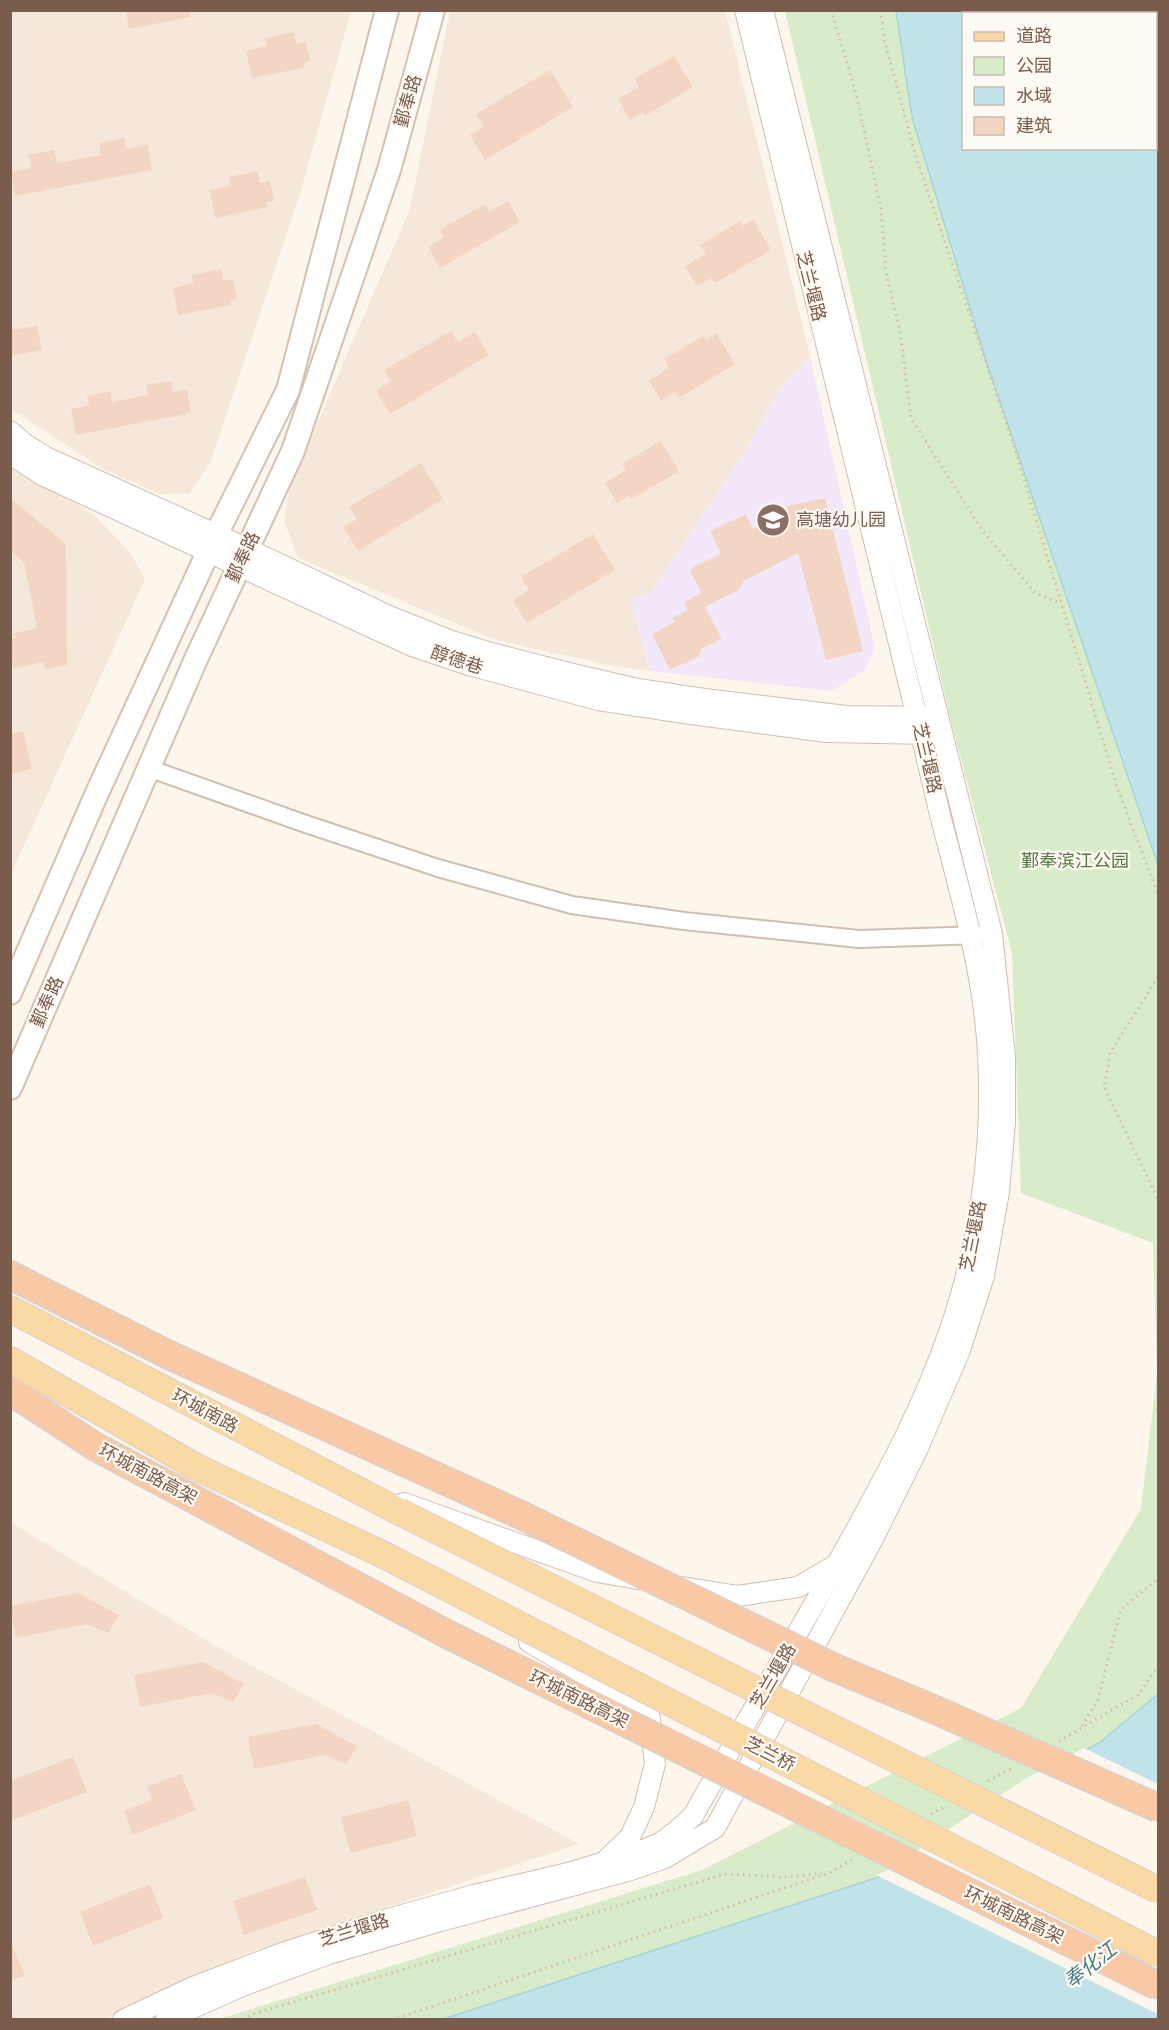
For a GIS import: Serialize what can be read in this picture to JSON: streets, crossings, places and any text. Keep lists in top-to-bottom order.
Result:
{
  "streets": {
    "highway": ["环城南路高架"],
    "main road": ["鄞奉路", "环城南路", "芝兰桥"],
    "street": ["芝兰堰路", "醇德巷"]
  },
  "crossings": [
    ["鄞奉路", "醇德巷"],
    ["芝兰堰路", "醇德巷"]
  ],
  "water": ["奉化江"],
  "parks": ["鄞奉滨江公园"],
  "places": {
    "school or university": ["高塘幼儿园"]
  },
  "legend": [
    "道路",
    "公园",
    "水域",
    "建筑"
  ]
}
